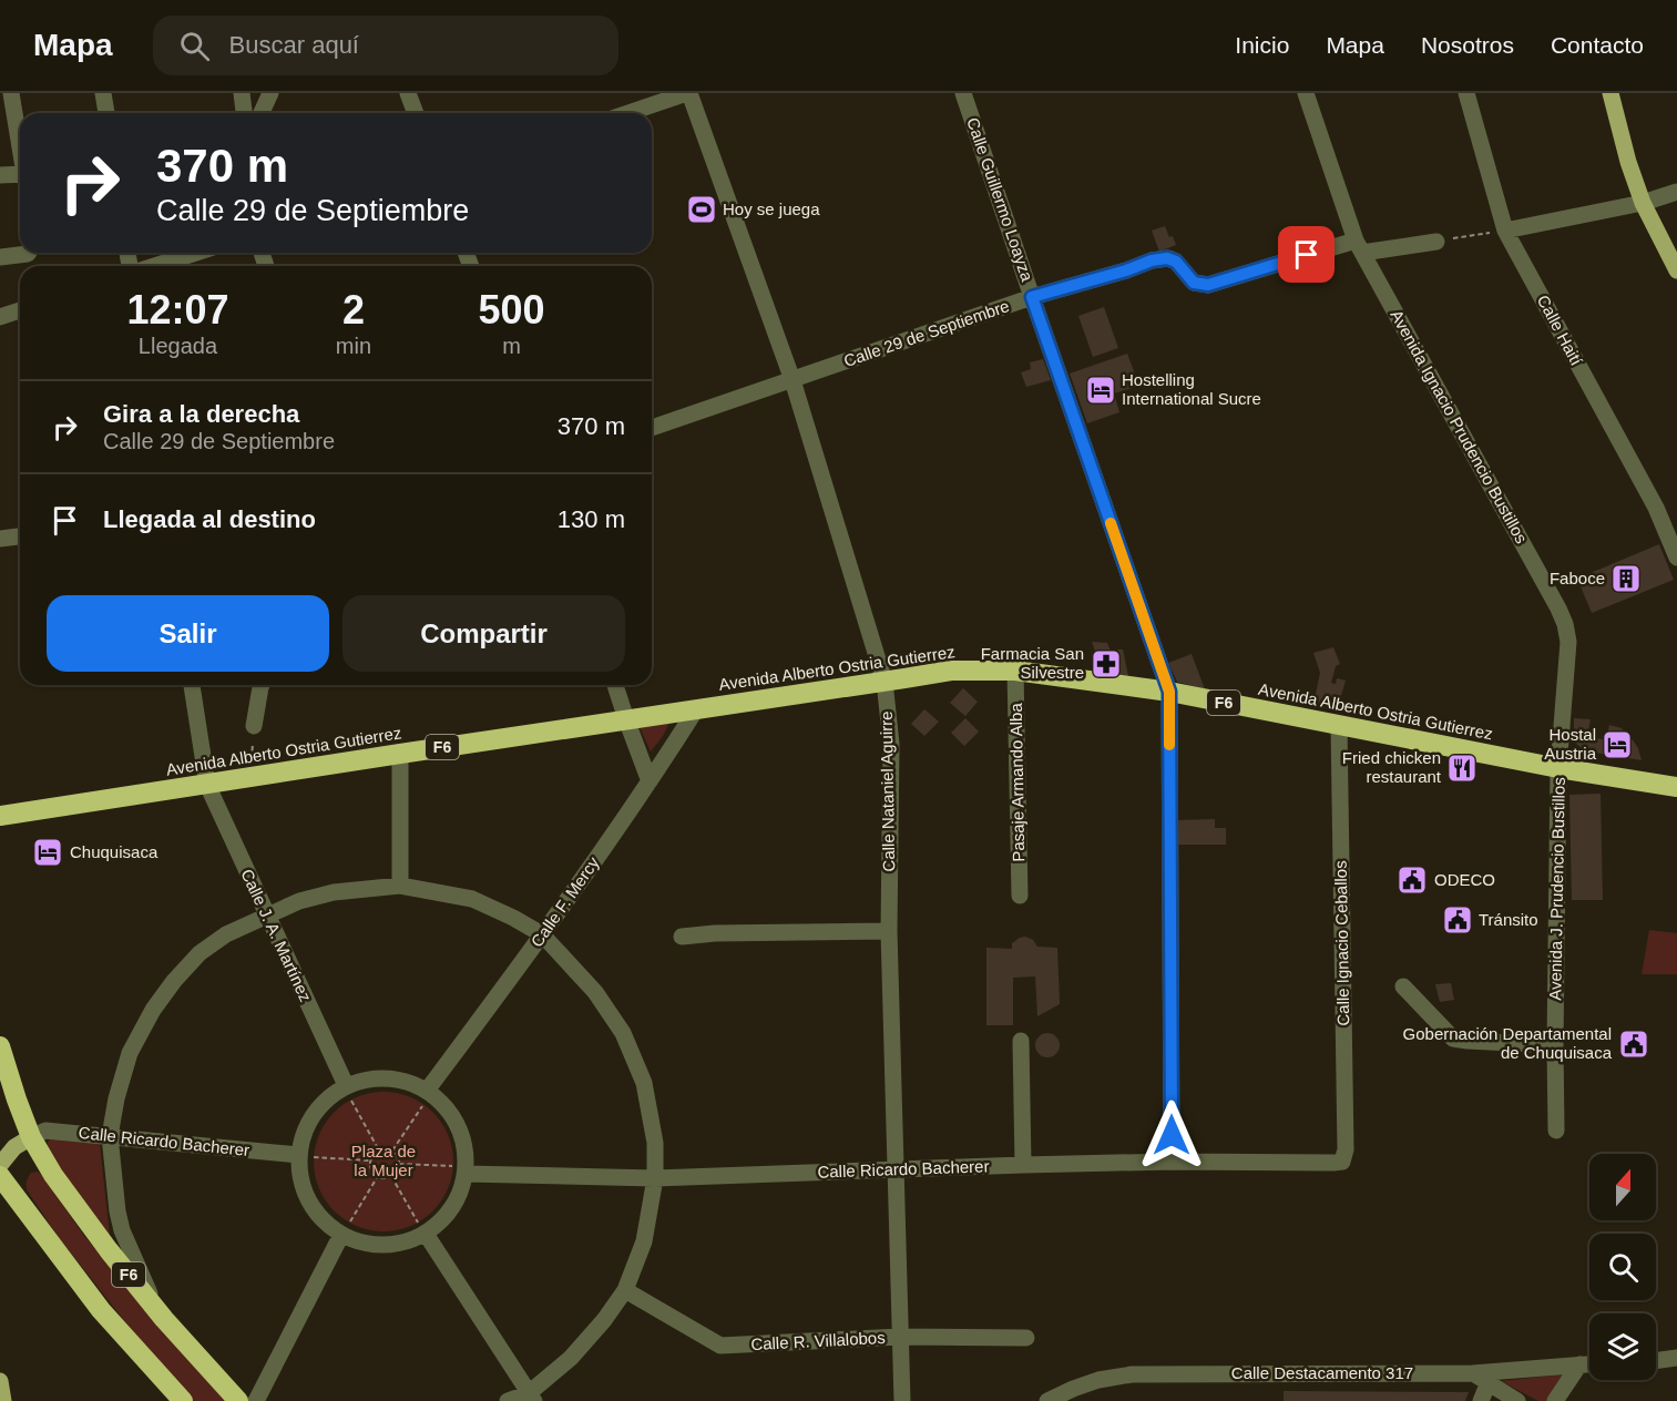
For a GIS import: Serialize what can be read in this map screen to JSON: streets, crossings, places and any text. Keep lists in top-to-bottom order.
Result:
{
  "streets": {
    "highway": ["Avenida Alberto Ostria Gutierrez", "F6"],
    "street": [
      "Calle Guillermo Loayza",
      "Calle Haití",
      "Calle 29 de Septiembre",
      "Avenida Ignacio Prudencio Bustillos",
      "Pasaje Armando Alba",
      "Calle Nataniel Aguirre",
      "Avenida J. Prudencio Bustillos",
      "Calle F. Mercy",
      "Calle J. A. Martínez",
      "Calle Ignacio Ceballos",
      "Calle Ricardo Bacherer",
      "Calle R. Villalobos",
      "Calle Destacamento 317"
    ]
  },
  "crossings": [
    ["Calle Guillermo Loayza", "Calle 29 de Septiembre"],
    ["Calle Guillermo Loayza", "Avenida Alberto Ostria Gutierrez"],
    ["Calle Guillermo Loayza", "Calle Ricardo Bacherer"],
    ["Calle 29 de Septiembre", "Avenida Ignacio Prudencio Bustillos"],
    ["Calle 29 de Septiembre", "Calle Nataniel Aguirre"],
    ["Avenida Ignacio Prudencio Bustillos", "Avenida Alberto Ostria Gutierrez"],
    ["Avenida Ignacio Prudencio Bustillos", "Avenida J. Prudencio Bustillos"],
    ["Avenida Alberto Ostria Gutierrez", "Pasaje Armando Alba"],
    ["Avenida Alberto Ostria Gutierrez", "Calle Nataniel Aguirre"],
    ["Avenida Alberto Ostria Gutierrez", "Avenida J. Prudencio Bustillos"],
    ["Avenida Alberto Ostria Gutierrez", "Calle F. Mercy"],
    ["Avenida Alberto Ostria Gutierrez", "Calle J. A. Martínez"],
    ["Avenida Alberto Ostria Gutierrez", "Calle Ignacio Ceballos"],
    ["F6", "Calle Ricardo Bacherer"],
    ["Calle Nataniel Aguirre", "Calle Ricardo Bacherer"],
    ["Calle Nataniel Aguirre", "Calle R. Villalobos"],
    ["Calle Ignacio Ceballos", "Calle Ricardo Bacherer"]
  ],
  "parks": ["Plaza de la Mujer"],
  "places": {
    "sports": ["Hoy se juega"],
    "hotel": ["Hostelling International Sucre", "Hostal Austria", "Chuquisaca"],
    "building": ["Faboce"],
    "pharmacy": ["Farmacia San Silvestre"],
    "restaurant": ["Fried chicken restaurant"],
    "public building": ["ODECO", "Tránsito", "Gobernación Departamental de Chuquisaca"]
  },
  "north": "top",
  "page": {
    "header": "Mapa",
    "search": "Buscar aquí",
    "nav": [
      "Inicio",
      "Mapa",
      "Nosotros",
      "Contacto"
    ],
    "turn": ["370 m", "Calle 29 de Septiembre"],
    "eta": [
      "12:07",
      "Llegada",
      "2",
      "min",
      "500",
      "m"
    ],
    "list": [
      {
        "name": "Gira a la derecha",
        "note": "Calle 29 de Septiembre",
        "value": "370 m"
      },
      {
        "name": "Llegada al destino",
        "value": "130 m"
      }
    ],
    "buttons": ["Salir", "Compartir"]
  }
}
